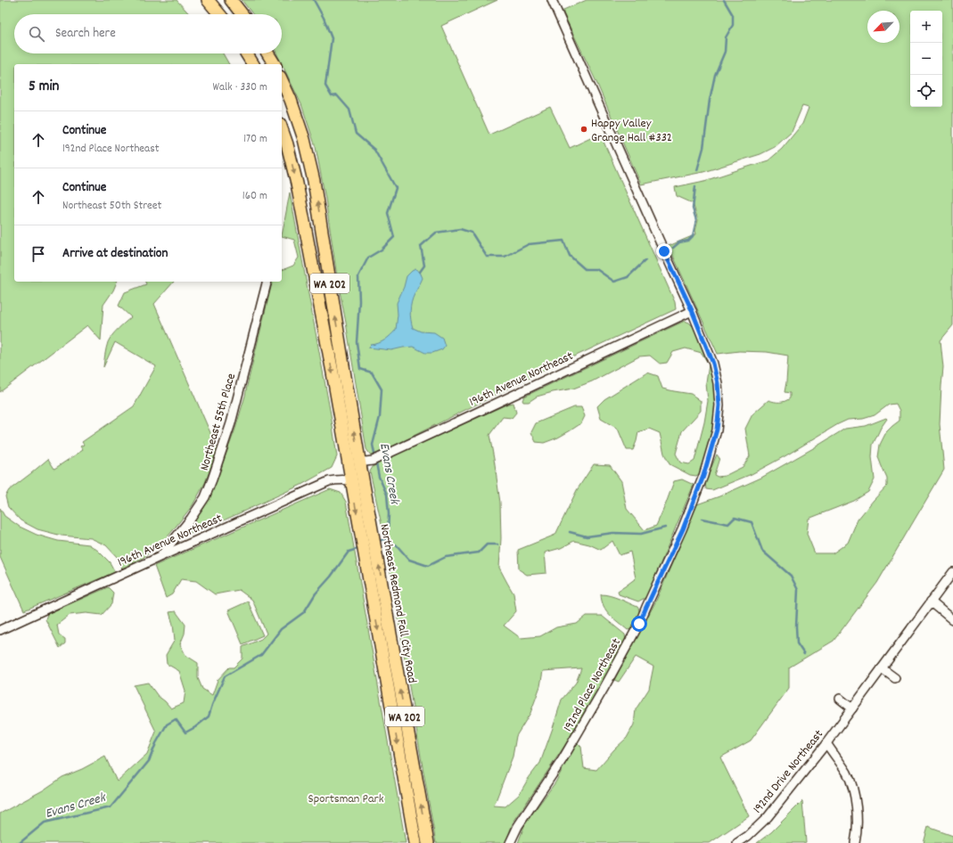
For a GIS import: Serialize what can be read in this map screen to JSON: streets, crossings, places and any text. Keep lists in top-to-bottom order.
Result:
{
  "streets": {
    "main road": ["WA 202", "Northeast Redmond Fall City Road"],
    "street": [
      "196th Avenue Northeast",
      "Northeast 55th Place",
      "192nd Place Northeast",
      "192nd Drive Northeast"
    ]
  },
  "crossings": [
    ["196th Avenue Northeast", "Northeast 55th Place"],
    ["196th Avenue Northeast", "Northeast Redmond Fall City Road"],
    ["196th Avenue Northeast", "192nd Place Northeast"]
  ],
  "water": ["Evans Creek"],
  "parks": ["Sportsman Park"],
  "places": ["Happy Valley Grange Hall #332"],
  "north": "bottom left",
  "page": {
    "map_buttons": ["+", "−"],
    "search": "Search here",
    "heading": ["5 min", "Walk · 330 m"],
    "list": [
      ["Continue", "192nd Place Northeast", "170 m"],
      ["Continue", "Northeast 50th Street", "160 m"],
      "Arrive at destination"
    ]
  }
}
